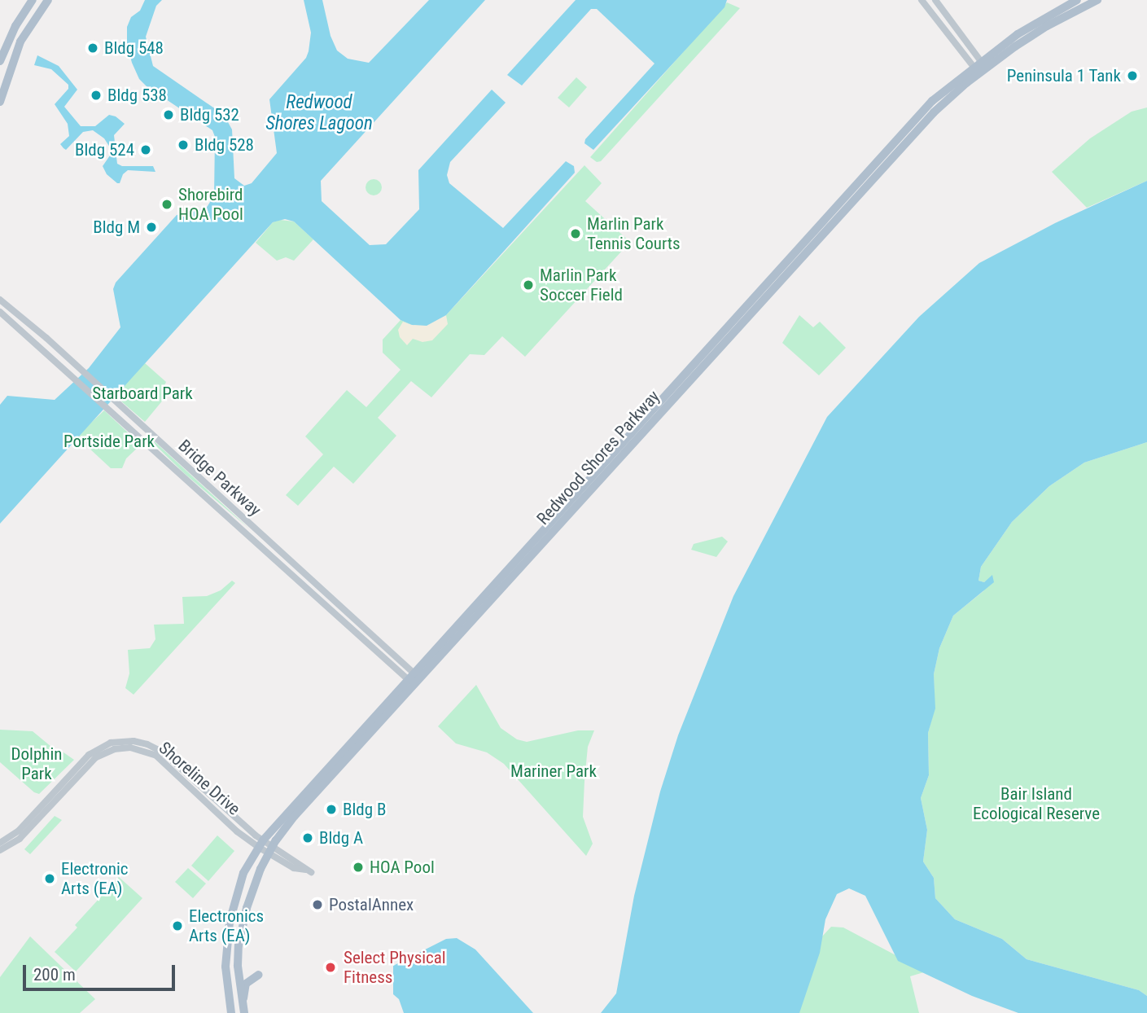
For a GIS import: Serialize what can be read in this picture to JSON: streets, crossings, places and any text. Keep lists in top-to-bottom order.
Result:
{
  "streets": {
    "main road": ["Redwood Shores Parkway"],
    "street": ["Bridge Parkway", "Shoreline Drive"]
  },
  "crossings": [
    ["Redwood Shores Parkway", "Bridge Parkway"],
    ["Redwood Shores Parkway", "Shoreline Drive"]
  ],
  "water": ["Redwood Shores Lagoon"],
  "parks": [
    "Starboard Park",
    "Portside Park",
    "Dolphin Park",
    "Mariner Park",
    "Bair Island Ecological Reserve"
  ],
  "places": [
    "Bldg 548",
    "Peninsula 1 Tank",
    "Bldg 538",
    "Bldg 532",
    "Bldg 528",
    "Bldg 524",
    "Shorebird HOA Pool",
    "Bldg M",
    "Marlin Park Tennis Courts",
    "Marlin Park Soccer Field",
    "Bldg B",
    "Bldg A",
    "HOA Pool",
    "Electronic Arts (EA)",
    "PostalAnnex",
    "Electronics Arts (EA)",
    "Select Physical Fitness"
  ],
  "scale_bar": "200 m"
}
